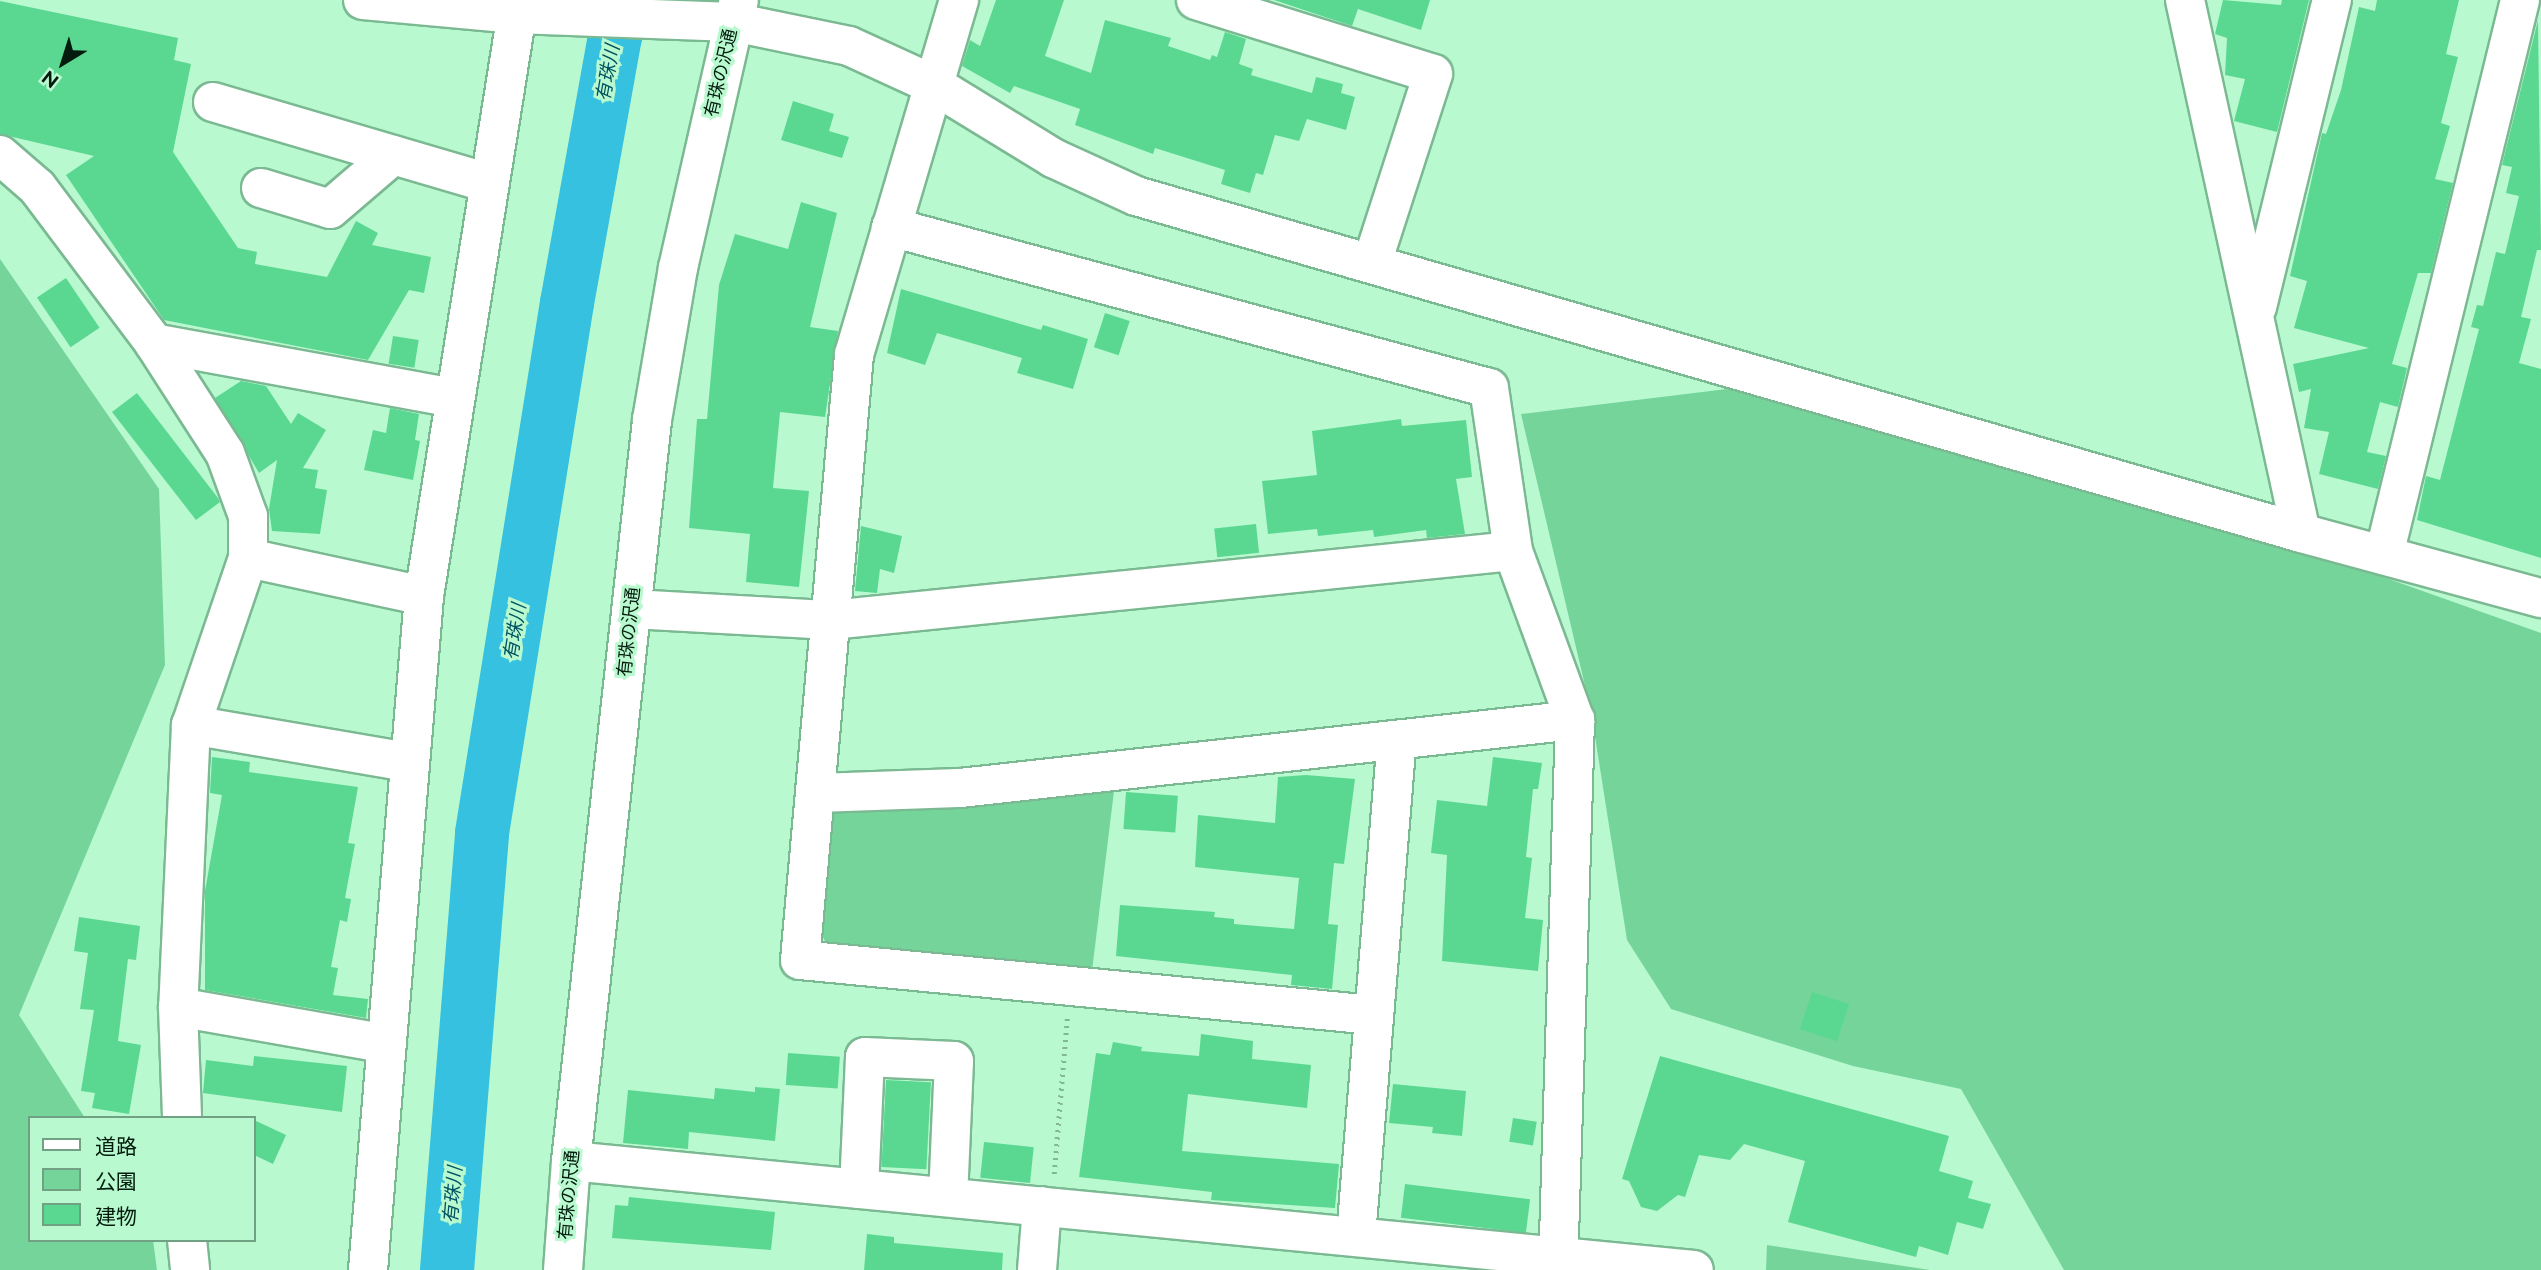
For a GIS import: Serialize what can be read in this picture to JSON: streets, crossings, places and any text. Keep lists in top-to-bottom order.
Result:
{
  "streets": {
    "street": ["有珠の沢通"]
  },
  "water": ["有珠川"],
  "legend": ["道路", "公園", "建物"],
  "north": "bottom left"
}
